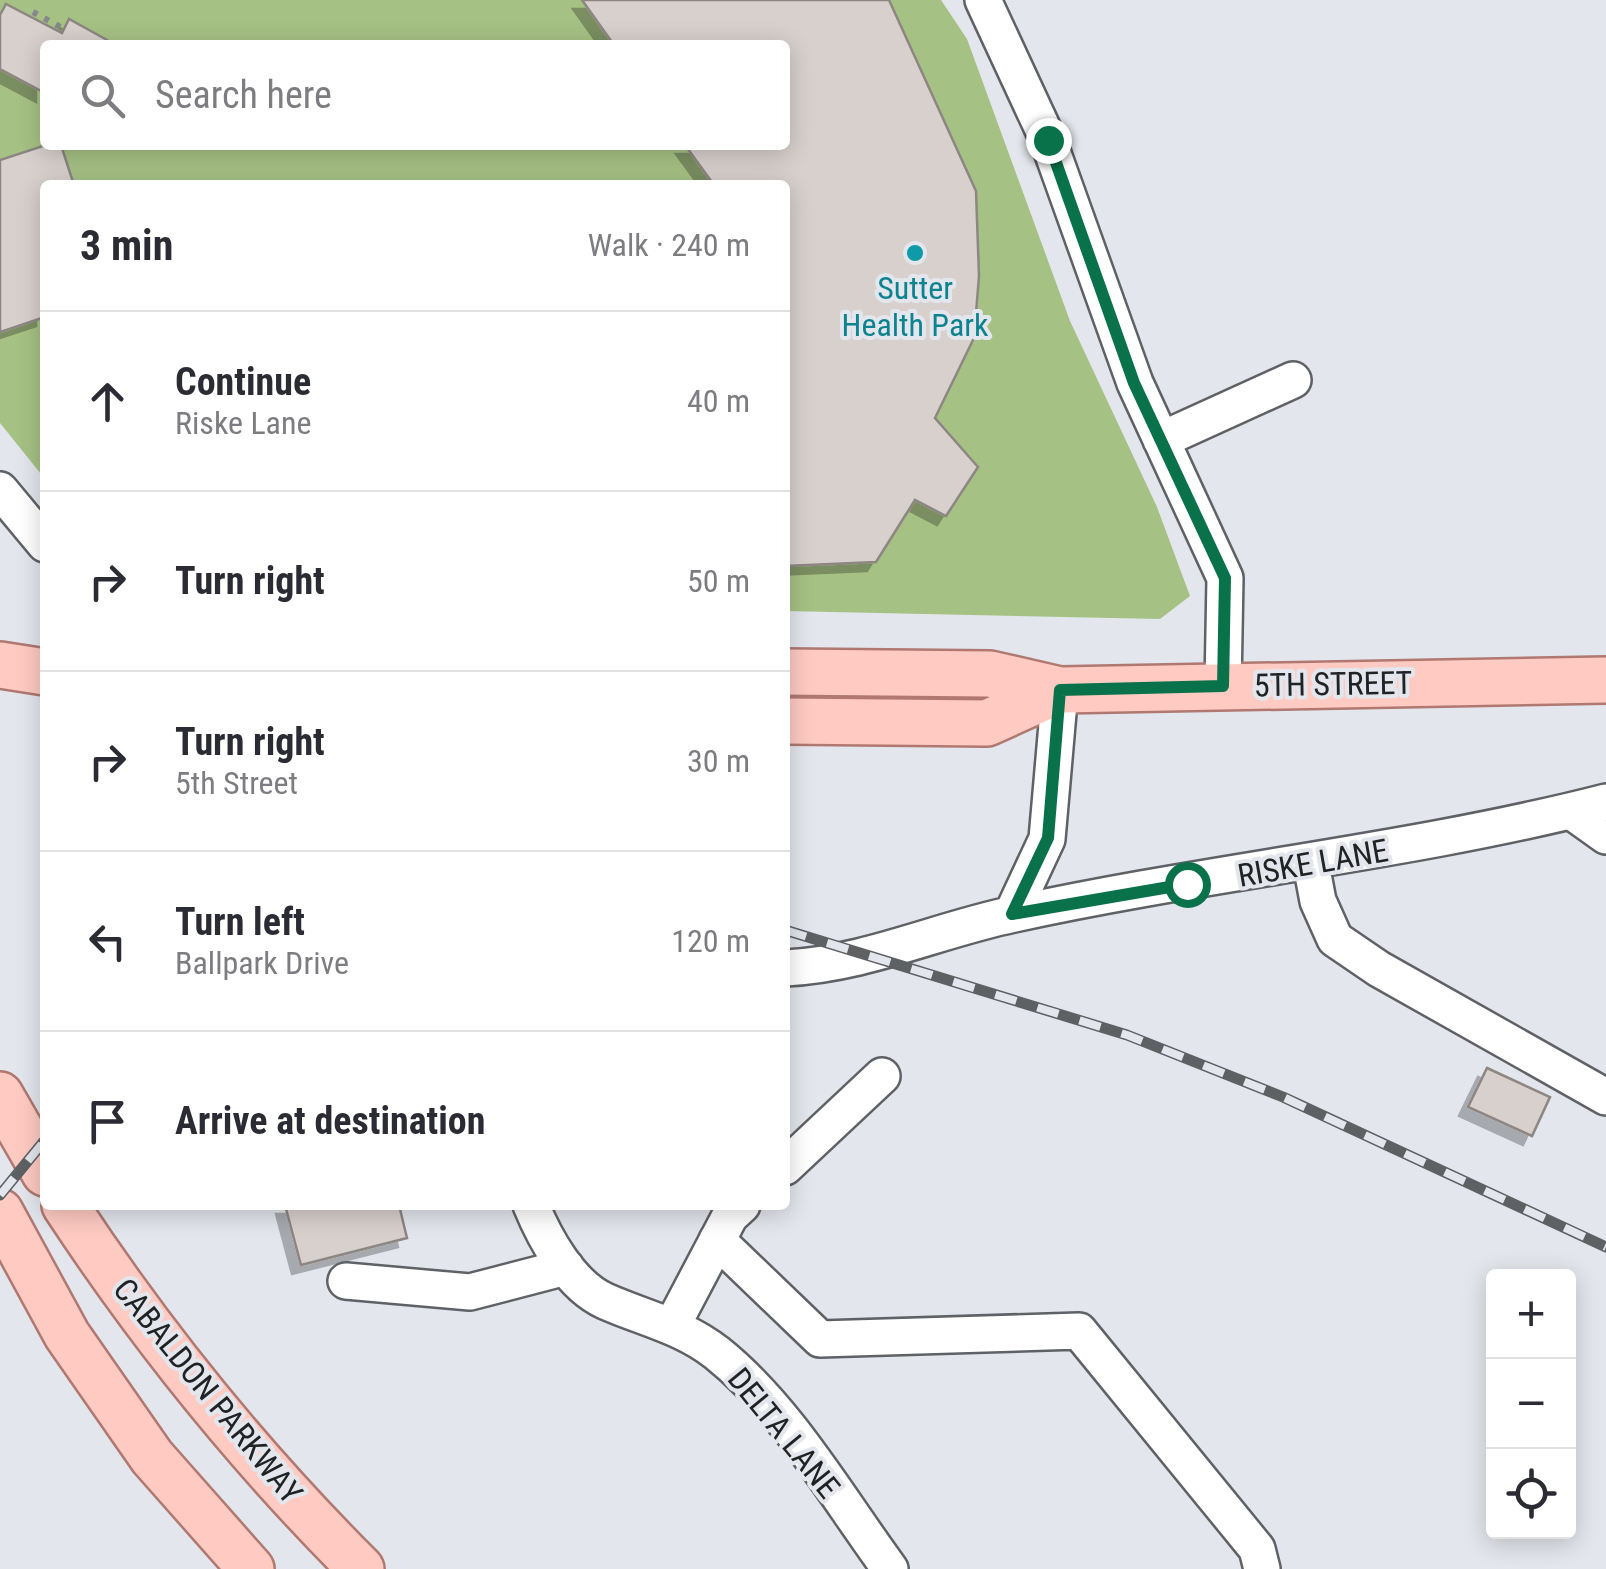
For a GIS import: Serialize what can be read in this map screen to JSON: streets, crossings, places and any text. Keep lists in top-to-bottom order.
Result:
{
  "streets": {
    "main road": ["5TH STREET", "CABALDON PARKWAY"],
    "street": ["RISKE LANE", "DELTA LANE"]
  },
  "places": ["Sutter Health Park"],
  "page": {
    "search": "Search here",
    "heading": ["3 min", "Walk · 240 m"],
    "list": [
      ["Continue", "Riske Lane", "40 m"],
      ["Turn right", "50 m"],
      ["Turn right", "5th Street", "30 m"],
      ["Turn left", "Ballpark Drive", "120 m"],
      "Arrive at destination"
    ],
    "map_buttons": ["+", "−"]
  }
}
